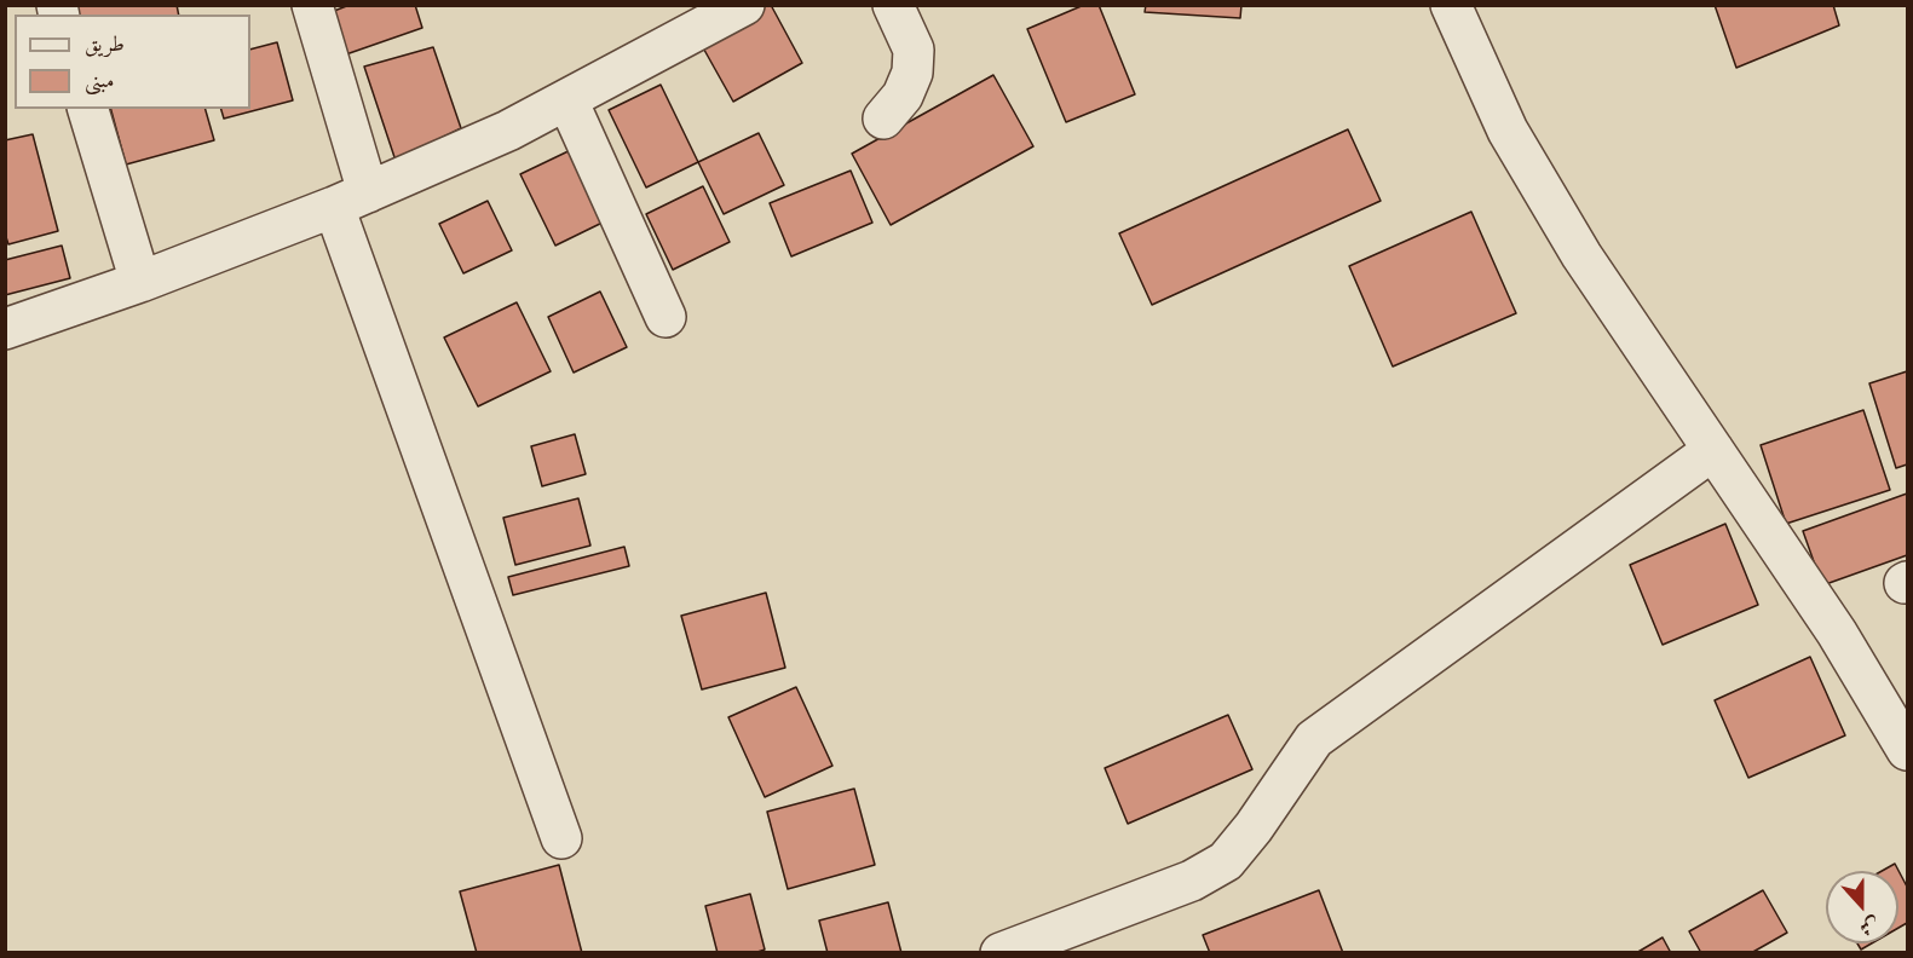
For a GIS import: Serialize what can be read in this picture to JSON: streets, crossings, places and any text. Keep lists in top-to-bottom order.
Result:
{
  "legend": ["طريق", "مبنى"],
  "north": "bottom"
}
